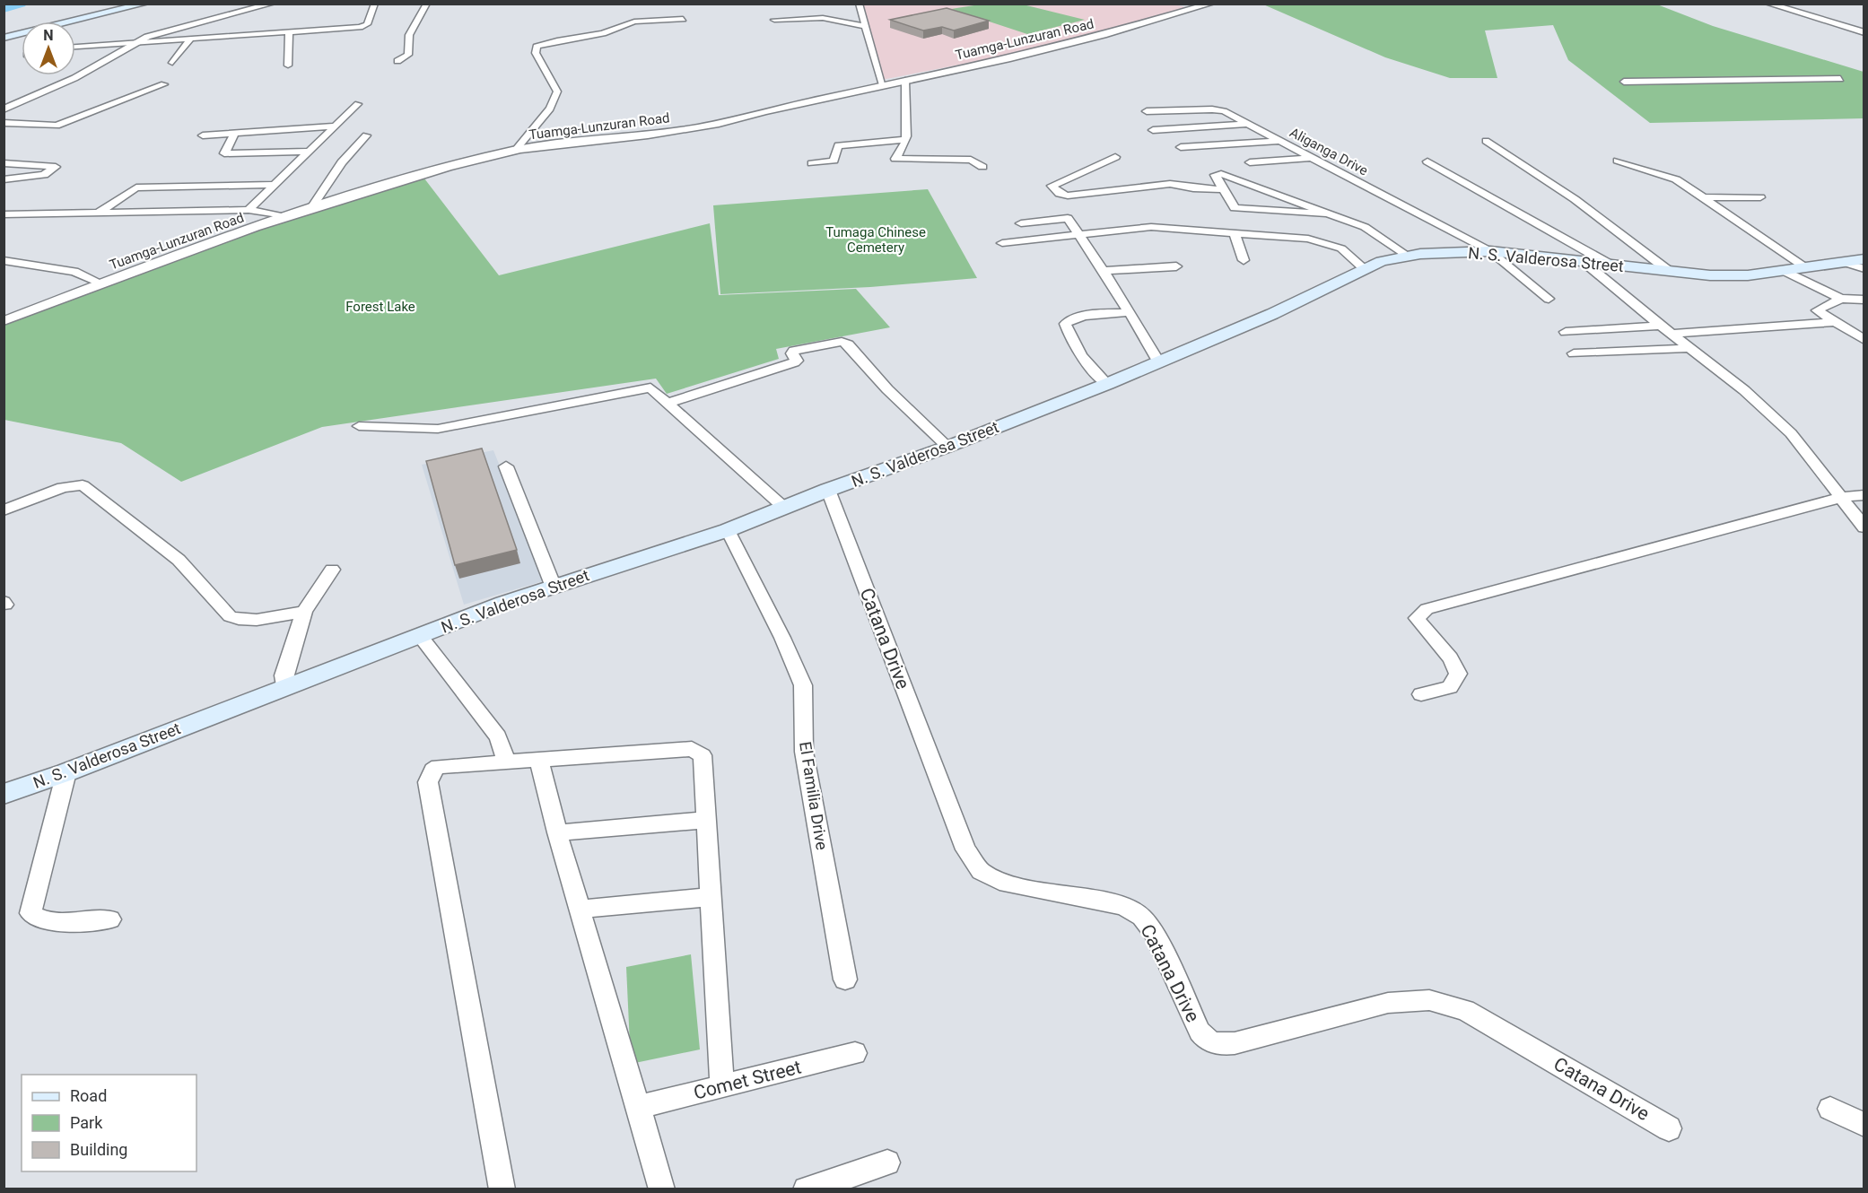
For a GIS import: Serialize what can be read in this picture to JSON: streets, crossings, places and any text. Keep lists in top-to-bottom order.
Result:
{
  "streets": {
    "main road": ["N. S. Valderosa Street"],
    "street": [
      "Tuamga-Lunzuran Road",
      "Aliganga Drive",
      "Catana Drive",
      "El Familia Drive",
      "Comet Street"
    ]
  },
  "crossings": [
    ["Aliganga Drive", "N. S. Valderosa Street"],
    ["N. S. Valderosa Street", "Catana Drive"],
    ["N. S. Valderosa Street", "El Familia Drive"]
  ],
  "parks": ["Tumaga Chinese Cemetery", "Forest Lake"],
  "legend": ["Road", "Park", "Building"],
  "north": "top"
}
